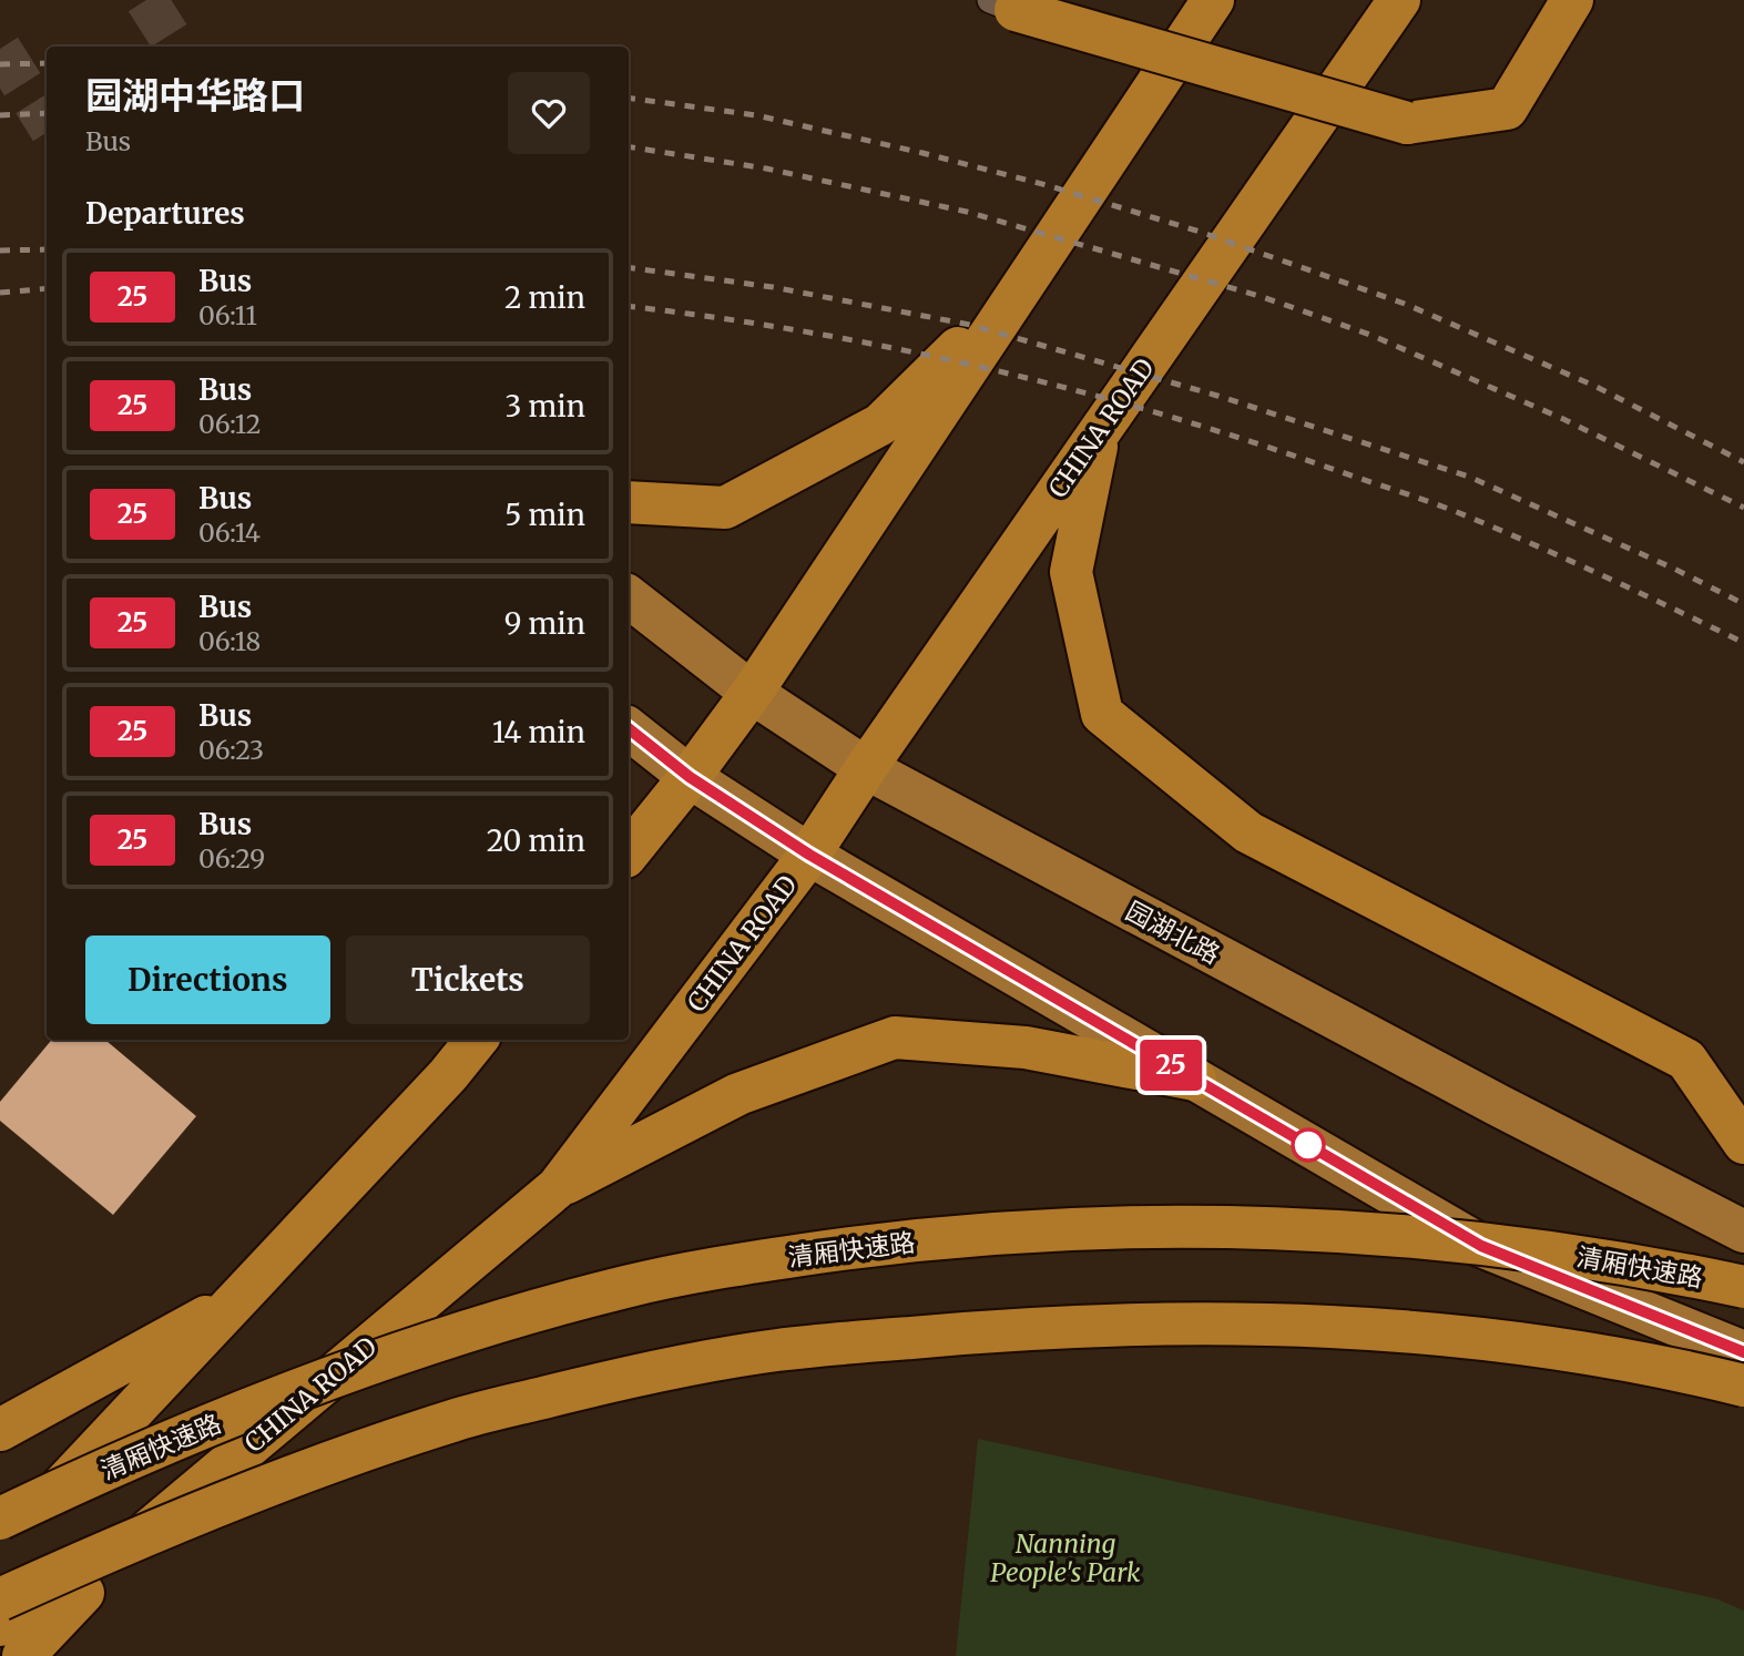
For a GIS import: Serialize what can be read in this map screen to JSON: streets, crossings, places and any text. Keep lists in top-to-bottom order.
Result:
{
  "streets": {
    "highway": ["CHINA ROAD", "清厢快速路"],
    "main road": ["园湖北路"]
  },
  "crossings": [
    ["CHINA ROAD", "园湖北路"]
  ],
  "parks": ["Nanning People's Park"],
  "lines": ["bus line 25"],
  "page": {
    "on_map": "25",
    "heading": [
      ["园湖中华路口", "Bus"],
      "Departures"
    ],
    "list": [
      {
        "mark": "25",
        "name": "Bus",
        "note": "06:11",
        "value": "2 min"
      },
      {
        "mark": "25",
        "name": "Bus",
        "note": "06:12",
        "value": "3 min"
      },
      {
        "mark": "25",
        "name": "Bus",
        "note": "06:14",
        "value": "5 min"
      },
      {
        "mark": "25",
        "name": "Bus",
        "note": "06:18",
        "value": "9 min"
      },
      {
        "mark": "25",
        "name": "Bus",
        "note": "06:23",
        "value": "14 min"
      },
      {
        "mark": "25",
        "name": "Bus",
        "note": "06:29",
        "value": "20 min"
      }
    ],
    "buttons": ["Directions", "Tickets"]
  }
}
